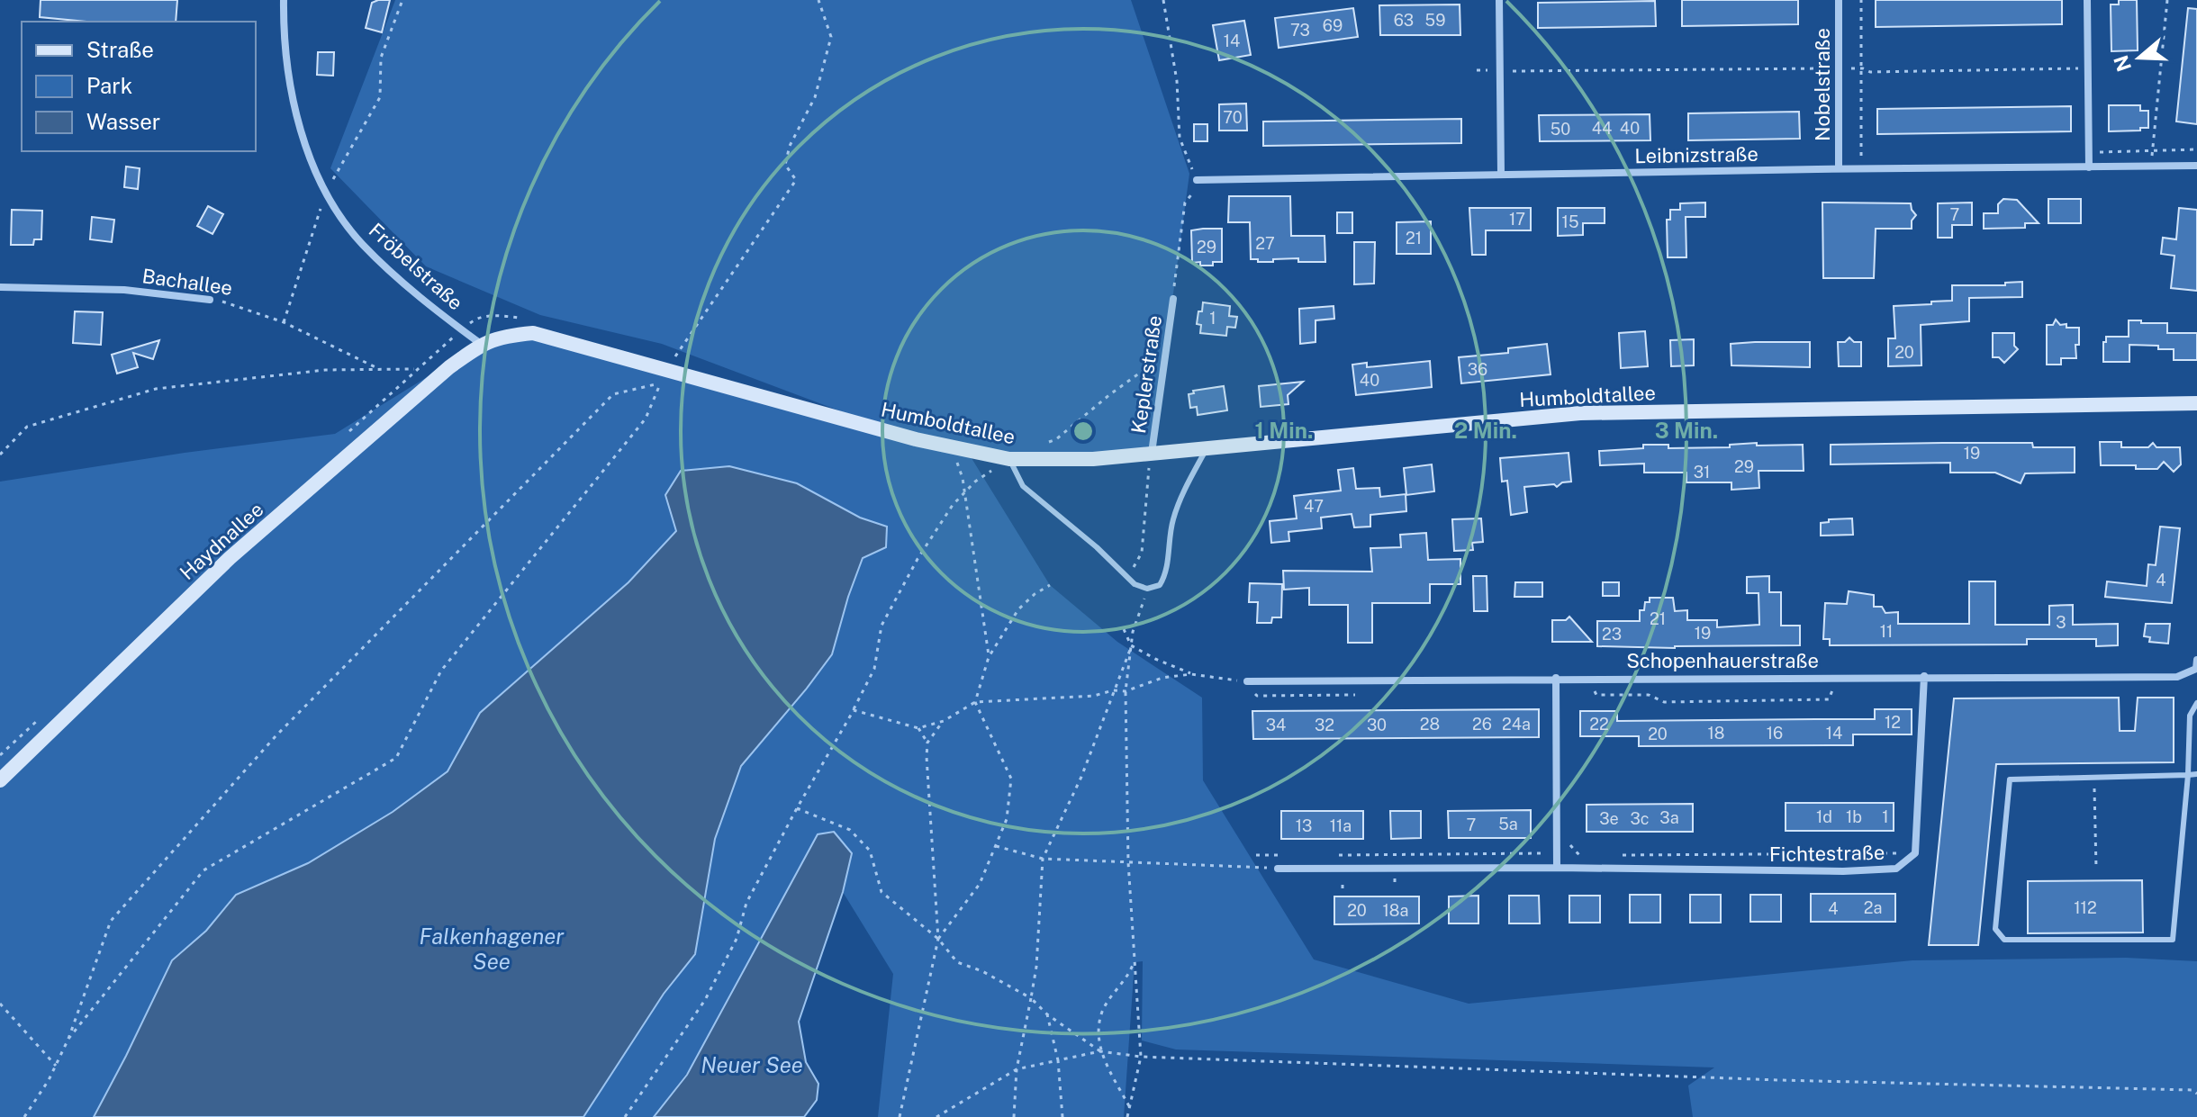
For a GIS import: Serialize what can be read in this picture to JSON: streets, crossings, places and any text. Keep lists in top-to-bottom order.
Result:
{
  "streets": {
    "street": [
      "Nobelstraße",
      "Leibnizstraße",
      "Fröbelstraße",
      "Bachallee",
      "Keplerstraße",
      "Humboldtallee",
      "Haydnallee",
      "Schopenhauerstraße",
      "Fichtestraße"
    ]
  },
  "crossings": [
    ["Nobelstraße", "Leibnizstraße"],
    ["Fröbelstraße", "Humboldtallee"],
    ["Fröbelstraße", "Haydnallee"],
    ["Bachallee", "Haydnallee"],
    ["Keplerstraße", "Humboldtallee"],
    ["Humboldtallee", "Haydnallee"]
  ],
  "water": ["Falkenhagener See", "Neuer See"],
  "house_numbers": [
    "63",
    "59",
    "69",
    "73",
    "14",
    "70",
    "44",
    "40",
    "50",
    "7",
    "17",
    "15",
    "21",
    "27",
    "29",
    "1",
    "20",
    "36",
    "40",
    "19",
    "29",
    "31",
    "47",
    "4",
    "21",
    "3",
    "11",
    "19",
    "23",
    "12",
    "28",
    "26",
    "24a",
    "22",
    "34",
    "32",
    "30",
    "18",
    "16",
    "14",
    "20",
    "1d",
    "1b",
    "1",
    "3a",
    "3e",
    "3c",
    "5a",
    "7",
    "13",
    "11a",
    "2a",
    "112",
    "4",
    "20",
    "18a"
  ],
  "legend": ["Straße", "Park", "Wasser"],
  "north": "left",
  "rings": ["1 Min.", "2 Min.", "3 Min."]
}
